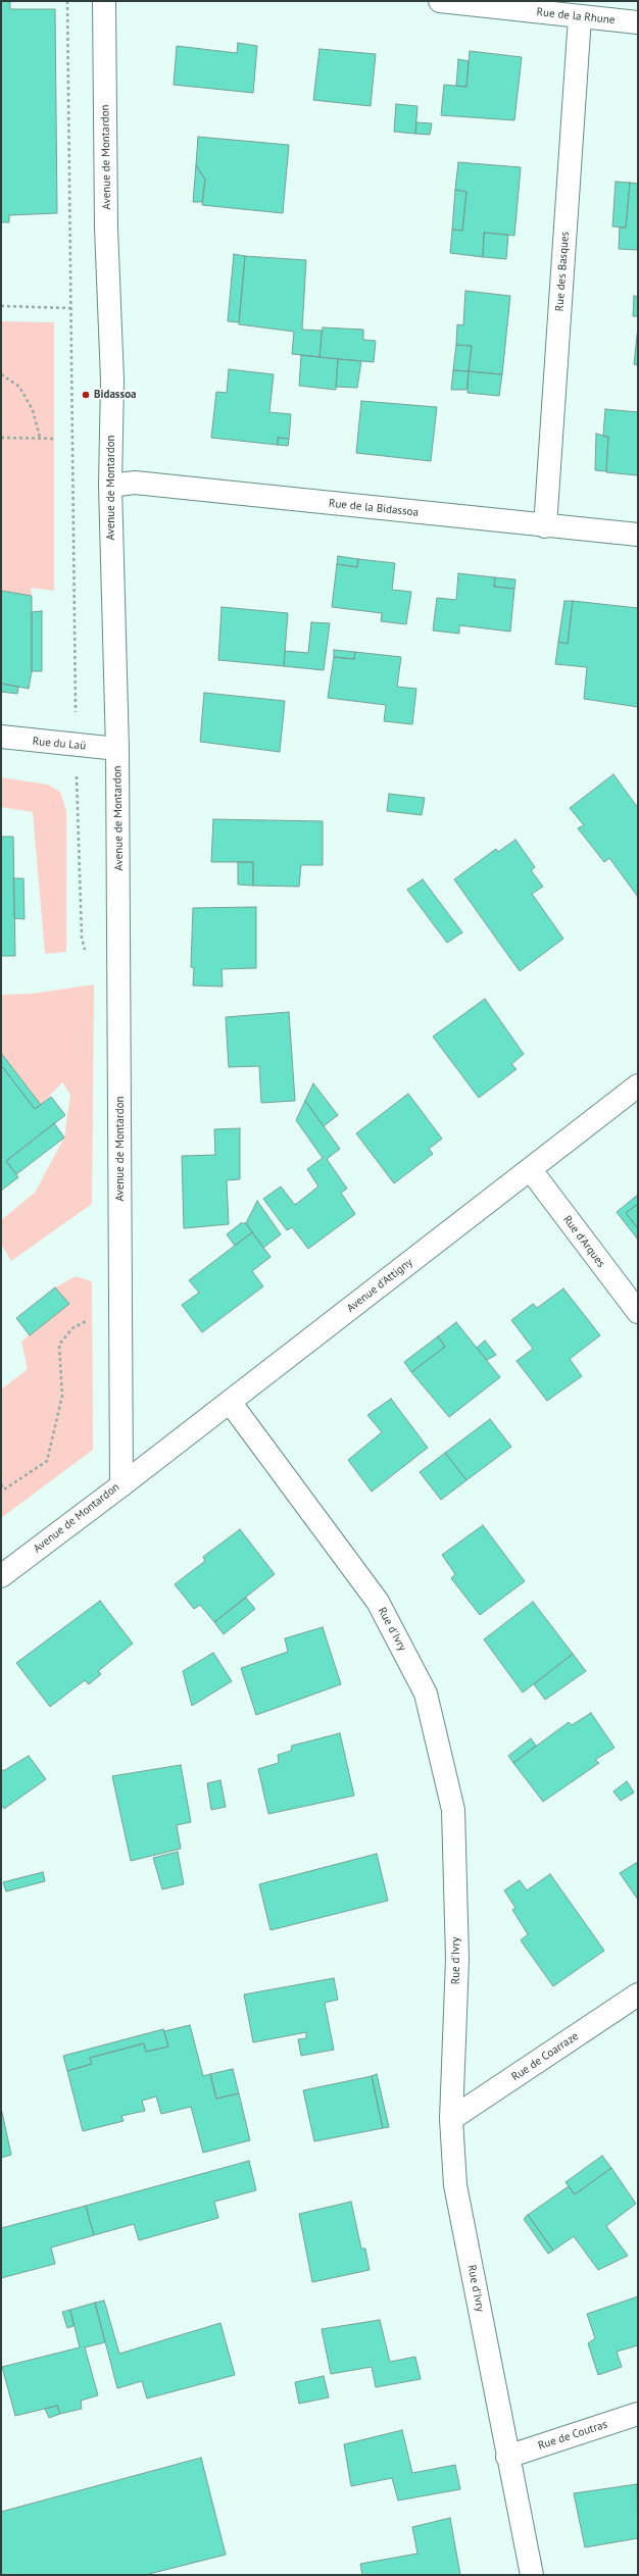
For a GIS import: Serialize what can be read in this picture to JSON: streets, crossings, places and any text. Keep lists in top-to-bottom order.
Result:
{
  "streets": {
    "street": [
      "Rue de la Rhune",
      "Avenue de Montardon",
      "Rue des Basques",
      "Rue de la Bidassoa",
      "Rue du Laü",
      "Rue d'Arques",
      "Avenue d'Attigny",
      "Rue d'Ivry",
      "Rue de Coarraze",
      "Rue de Coutras"
    ]
  },
  "crossings": [
    ["Rue de la Rhune", "Rue des Basques"],
    ["Avenue de Montardon", "Rue de la Bidassoa"],
    ["Avenue de Montardon", "Rue du Laü"],
    ["Avenue de Montardon", "Avenue d'Attigny"],
    ["Rue des Basques", "Rue de la Bidassoa"],
    ["Rue d'Arques", "Avenue d'Attigny"],
    ["Avenue d'Attigny", "Rue d'Ivry"],
    ["Rue d'Ivry", "Rue de Coarraze"],
    ["Rue d'Ivry", "Rue de Coutras"]
  ],
  "places": ["Bidassoa"]
}
